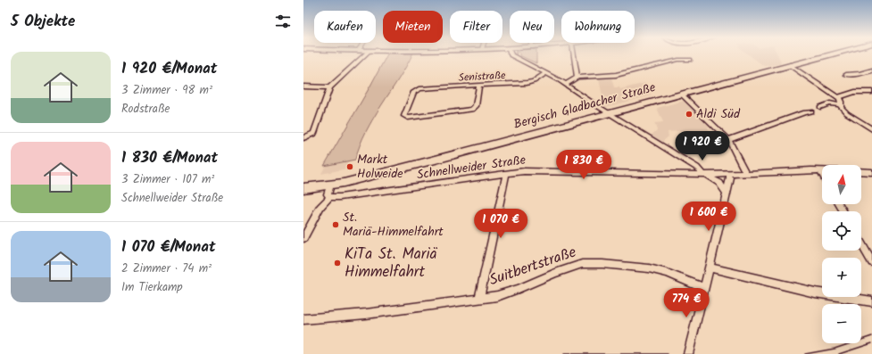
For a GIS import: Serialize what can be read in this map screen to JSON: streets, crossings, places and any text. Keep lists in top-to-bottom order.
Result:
{
  "streets": {
    "main road": ["Bergisch Gladbacher Straße"],
    "street": ["Senistraße", "Schnellweider Straße", "Suitbertstraße"]
  },
  "places": [
    "Aldi Süd",
    "Markt Holweide",
    "St. Mariä-Himmelfahrt",
    "KiTa St. Mariä Himmelfahrt"
  ],
  "north": "top",
  "page": {
    "heading": "5 Objekte",
    "chip": [
      "Kaufen",
      "Mieten",
      "Filter",
      "Neu",
      "Wohnung"
    ],
    "list": [
      {
        "name": "1 920 €/Monat",
        "note": "3 Zimmer · 98 m² · Rodstraße"
      },
      {
        "name": "1 830 €/Monat",
        "note": "3 Zimmer · 107 m² · Schnellweider Straße"
      },
      {
        "name": "1 070 €/Monat",
        "note": "2 Zimmer · 74 m² · Im Tierkamp"
      }
    ],
    "price": [
      "1 920 €",
      "1 830 €",
      "1 600 €",
      "1 070 €",
      "774 €"
    ],
    "map_buttons": ["+", "−"]
  }
}
